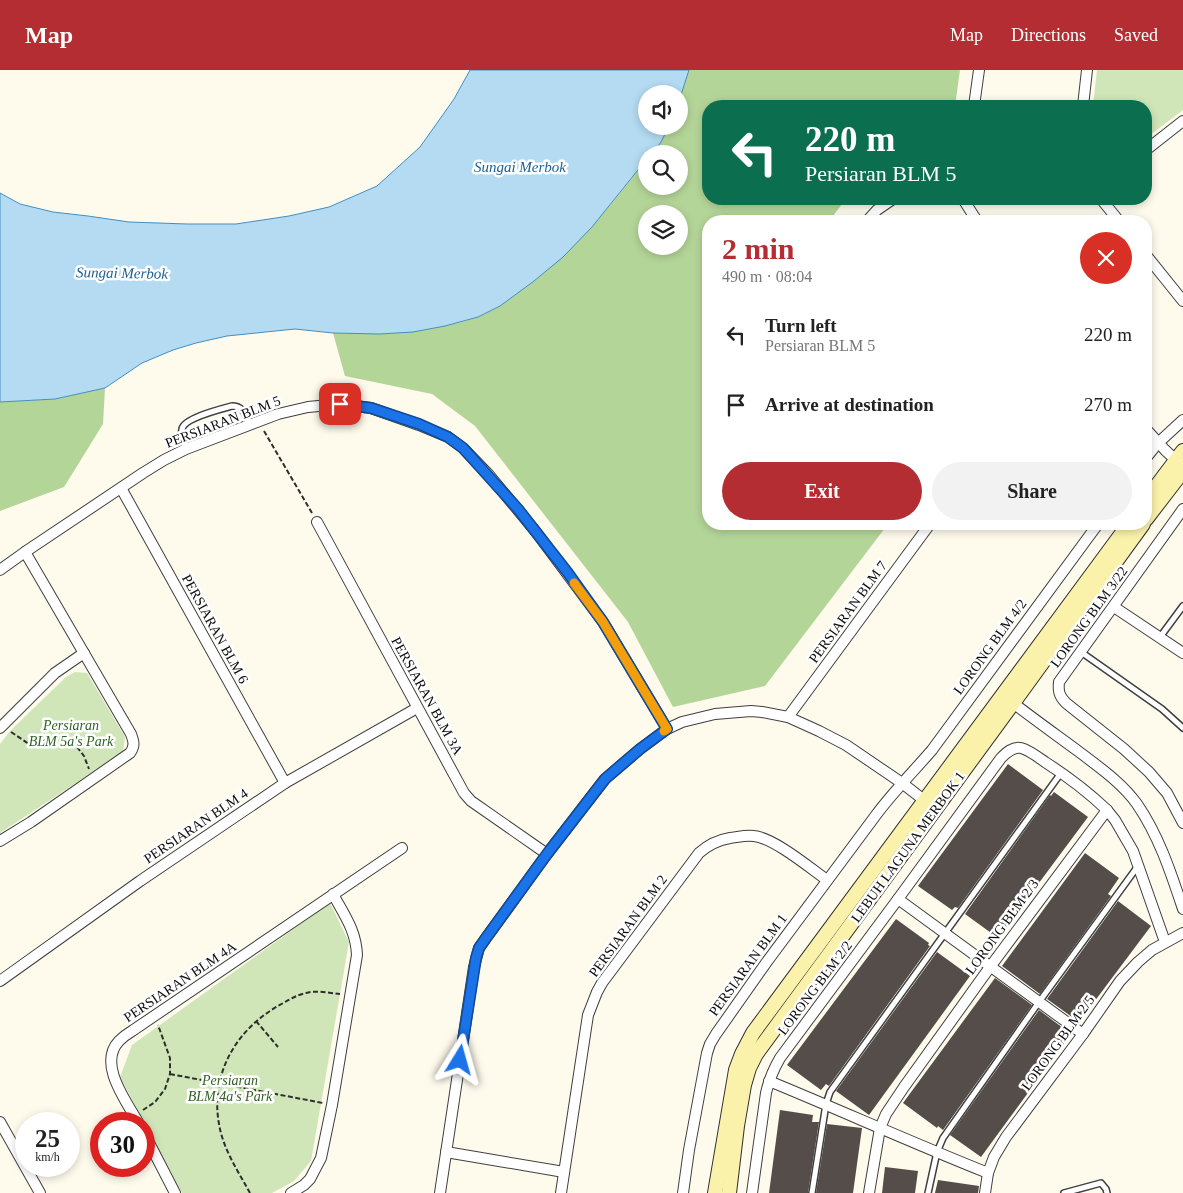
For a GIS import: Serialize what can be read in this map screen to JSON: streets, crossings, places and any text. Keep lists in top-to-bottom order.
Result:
{
  "streets": {
    "street": [
      "PERSIARAN BLM 5",
      "PERSIARAN BLM 7",
      "LORONG BLM 3/22",
      "PERSIARAN BLM 6",
      "LORONG BLM 4/2",
      "PERSIARAN BLM 3A",
      "PERSIARAN BLM 4",
      "LEBUH LAGUNA MERBOK 1",
      "PERSIARAN BLM 2",
      "LORONG BLM 2/3",
      "PERSIARAN BLM 1",
      "PERSIARAN BLM 4A",
      "LORONG BLM 2/2",
      "LORONG BLM 2/5"
    ]
  },
  "crossings": [
    ["PERSIARAN BLM 5", "PERSIARAN BLM 6"],
    ["PERSIARAN BLM 6", "PERSIARAN BLM 4"],
    ["LORONG BLM 4/2", "PERSIARAN BLM 1"],
    ["PERSIARAN BLM 3A", "PERSIARAN BLM 4"],
    ["PERSIARAN BLM 2", "PERSIARAN BLM 1"],
    ["LORONG BLM 2/3", "LORONG BLM 2/2"]
  ],
  "water": ["Sungai Merbok"],
  "parks": ["Persiaran BLM 5a's Park", "Persiaran BLM 4a's Park"],
  "page": {
    "header": "Map",
    "nav": ["Map", "Directions", "Saved"],
    "turn": ["220 m", "Persiaran BLM 5"],
    "heading": ["2 min", "490 m · 08:04"],
    "list": [
      {
        "name": "Turn left",
        "note": "Persiaran BLM 5",
        "value": "220 m"
      },
      {
        "name": "Arrive at destination",
        "value": "270 m"
      }
    ],
    "buttons": ["Exit", "Share"],
    "speed": "25 km/h",
    "limit": "30"
  }
}
